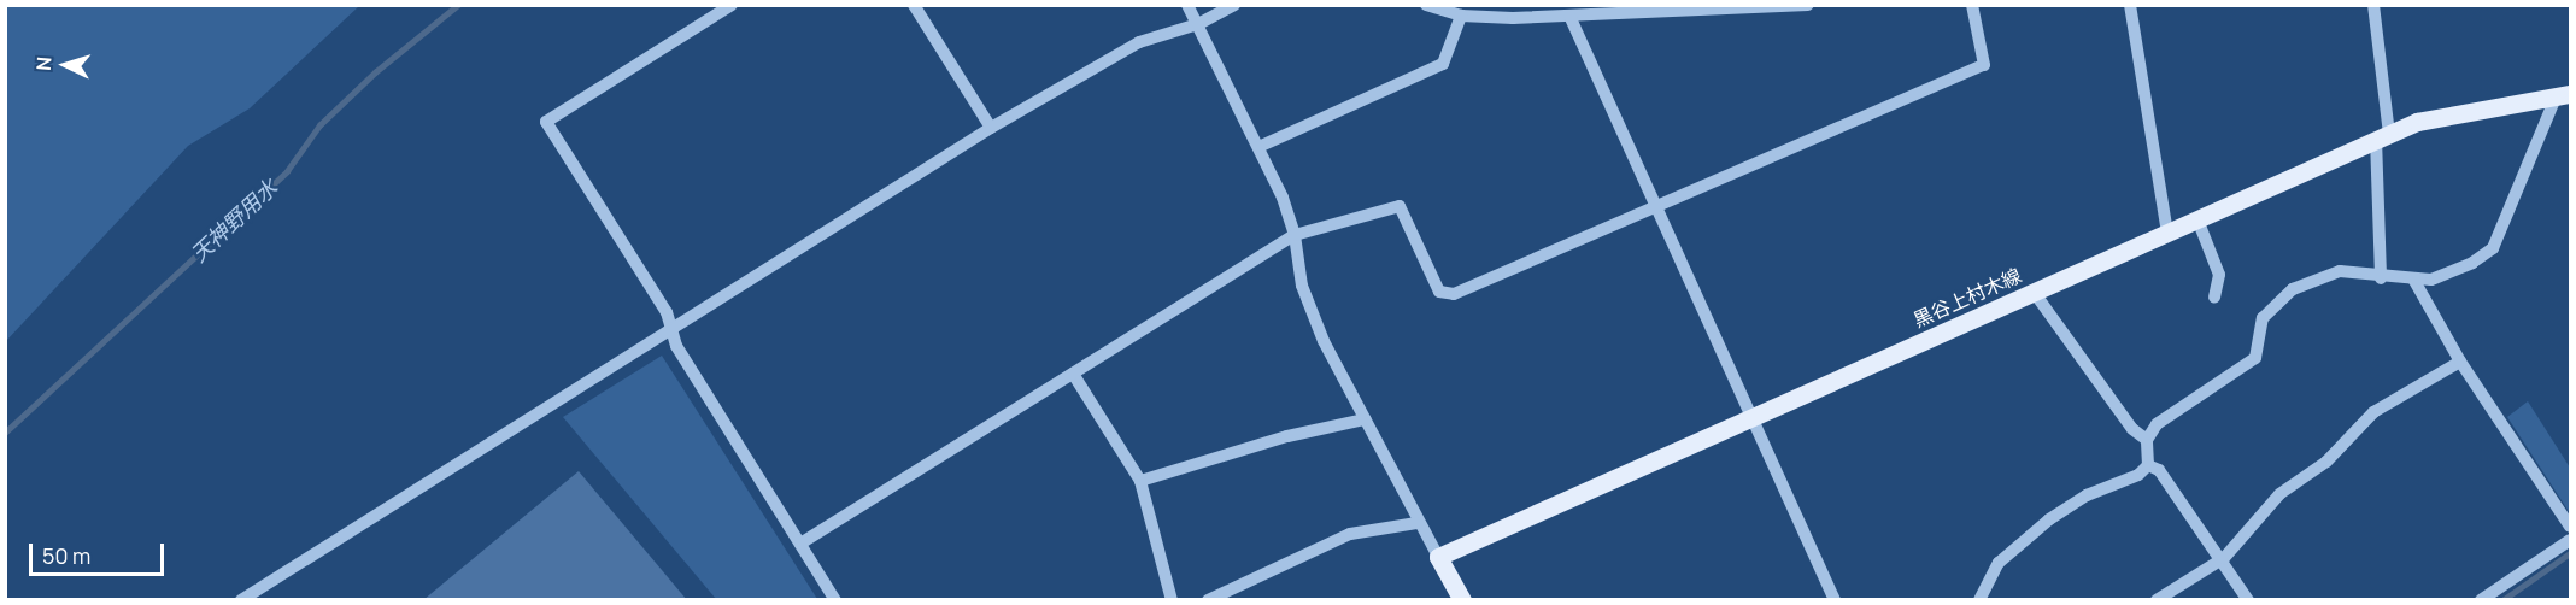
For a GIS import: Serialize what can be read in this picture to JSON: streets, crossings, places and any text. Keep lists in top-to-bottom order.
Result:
{
  "streets": {
    "main road": ["黒谷上村木線"]
  },
  "water": ["天神野用水"],
  "scale_bar": "50 m",
  "north": "left"
}
